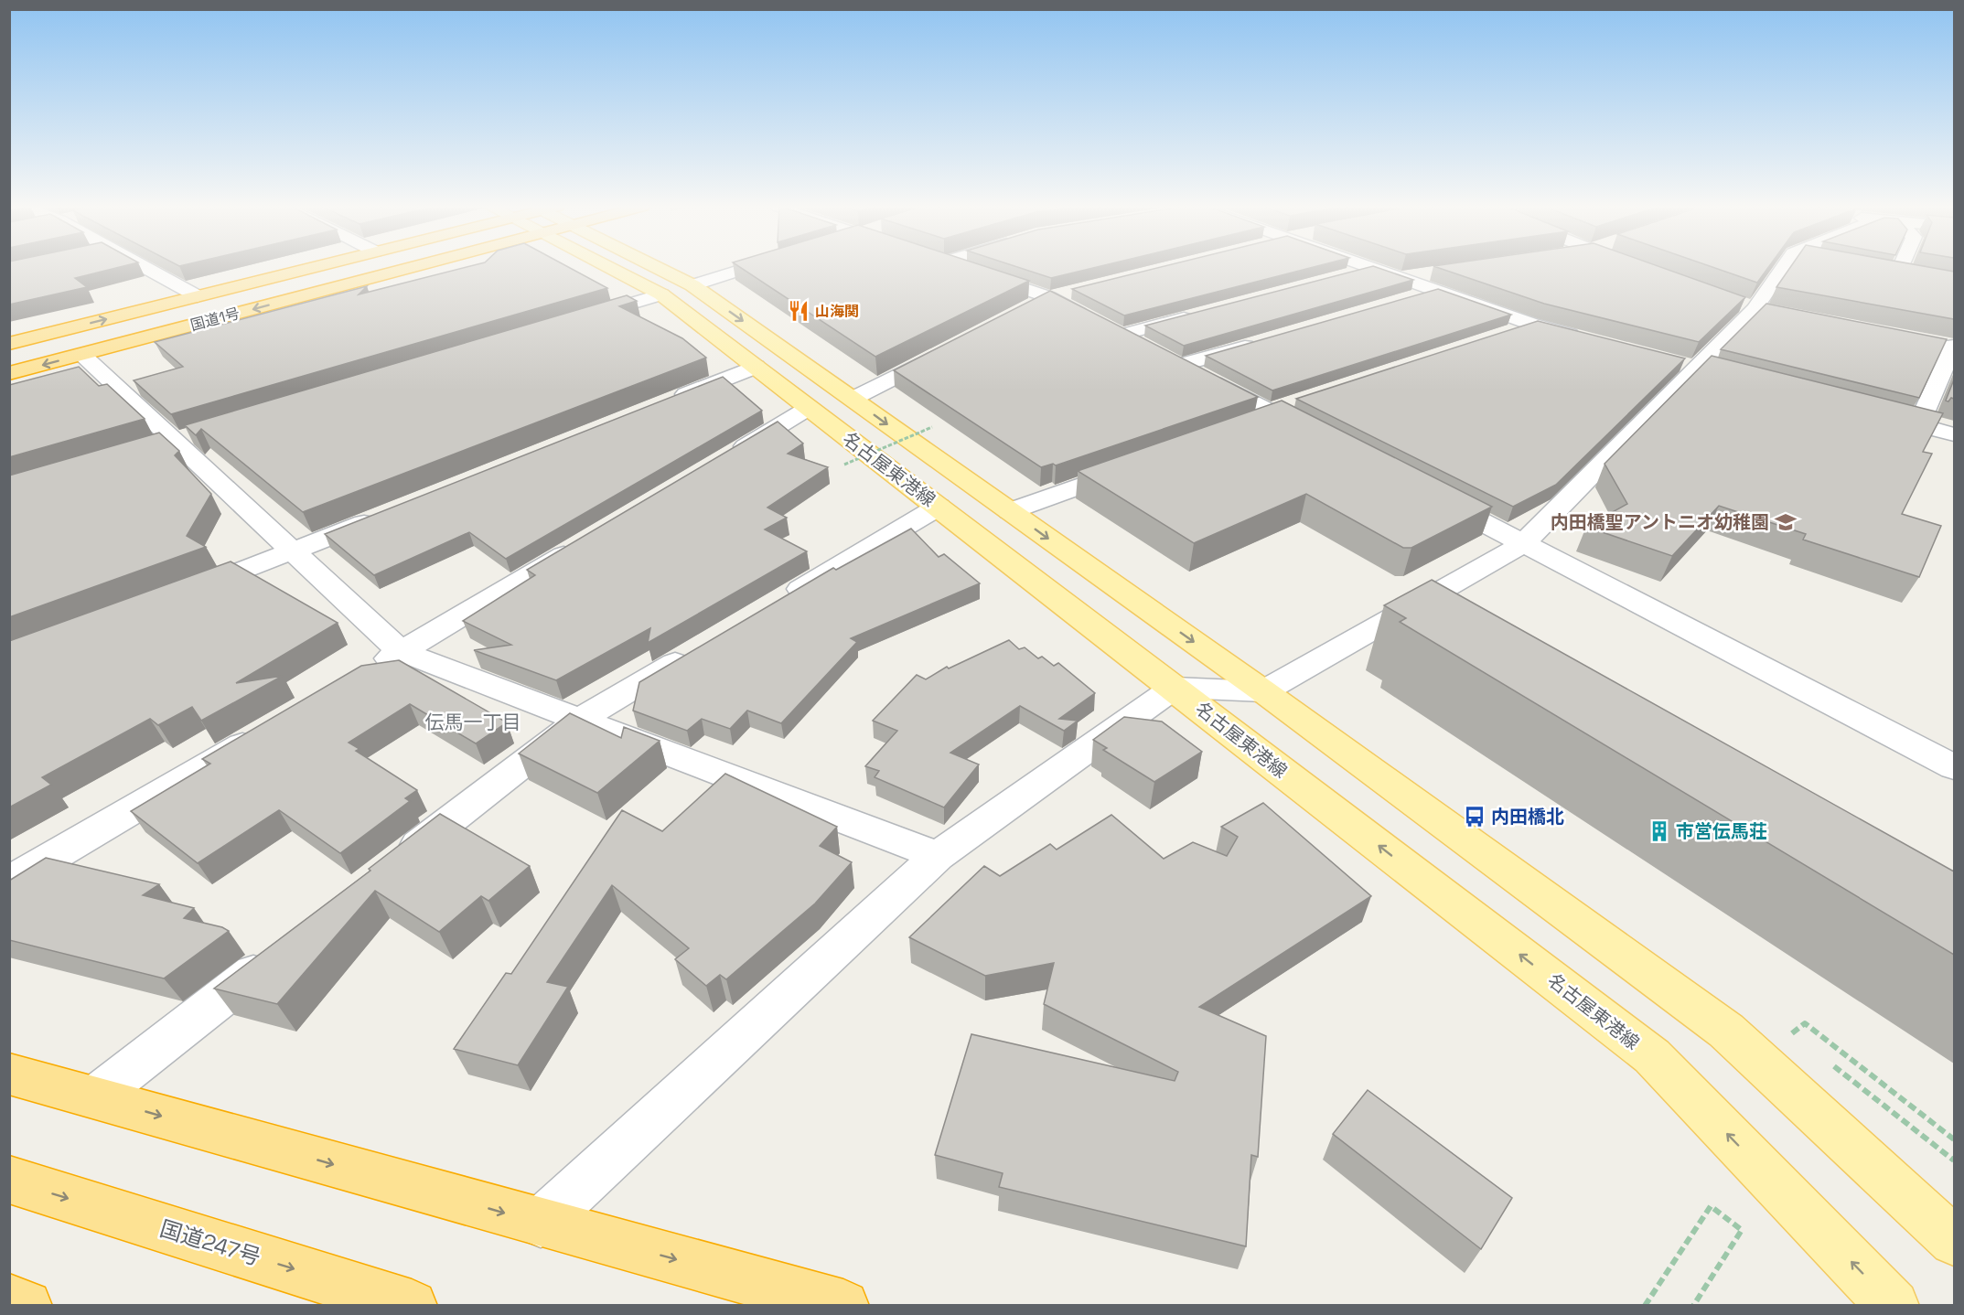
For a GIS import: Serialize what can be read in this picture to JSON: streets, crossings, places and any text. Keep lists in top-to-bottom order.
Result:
{
  "streets": {
    "highway": ["国道1号", "国道247号"],
    "main road": ["名古屋東港線"]
  },
  "districts": ["伝馬一丁目"],
  "places": {
    "restaurant": ["山海関"],
    "school or university": ["内田橋聖アントニオ幼稚園"],
    "bus stop": ["内田橋北"],
    "building": ["市営伝馬荘"]
  }
}
